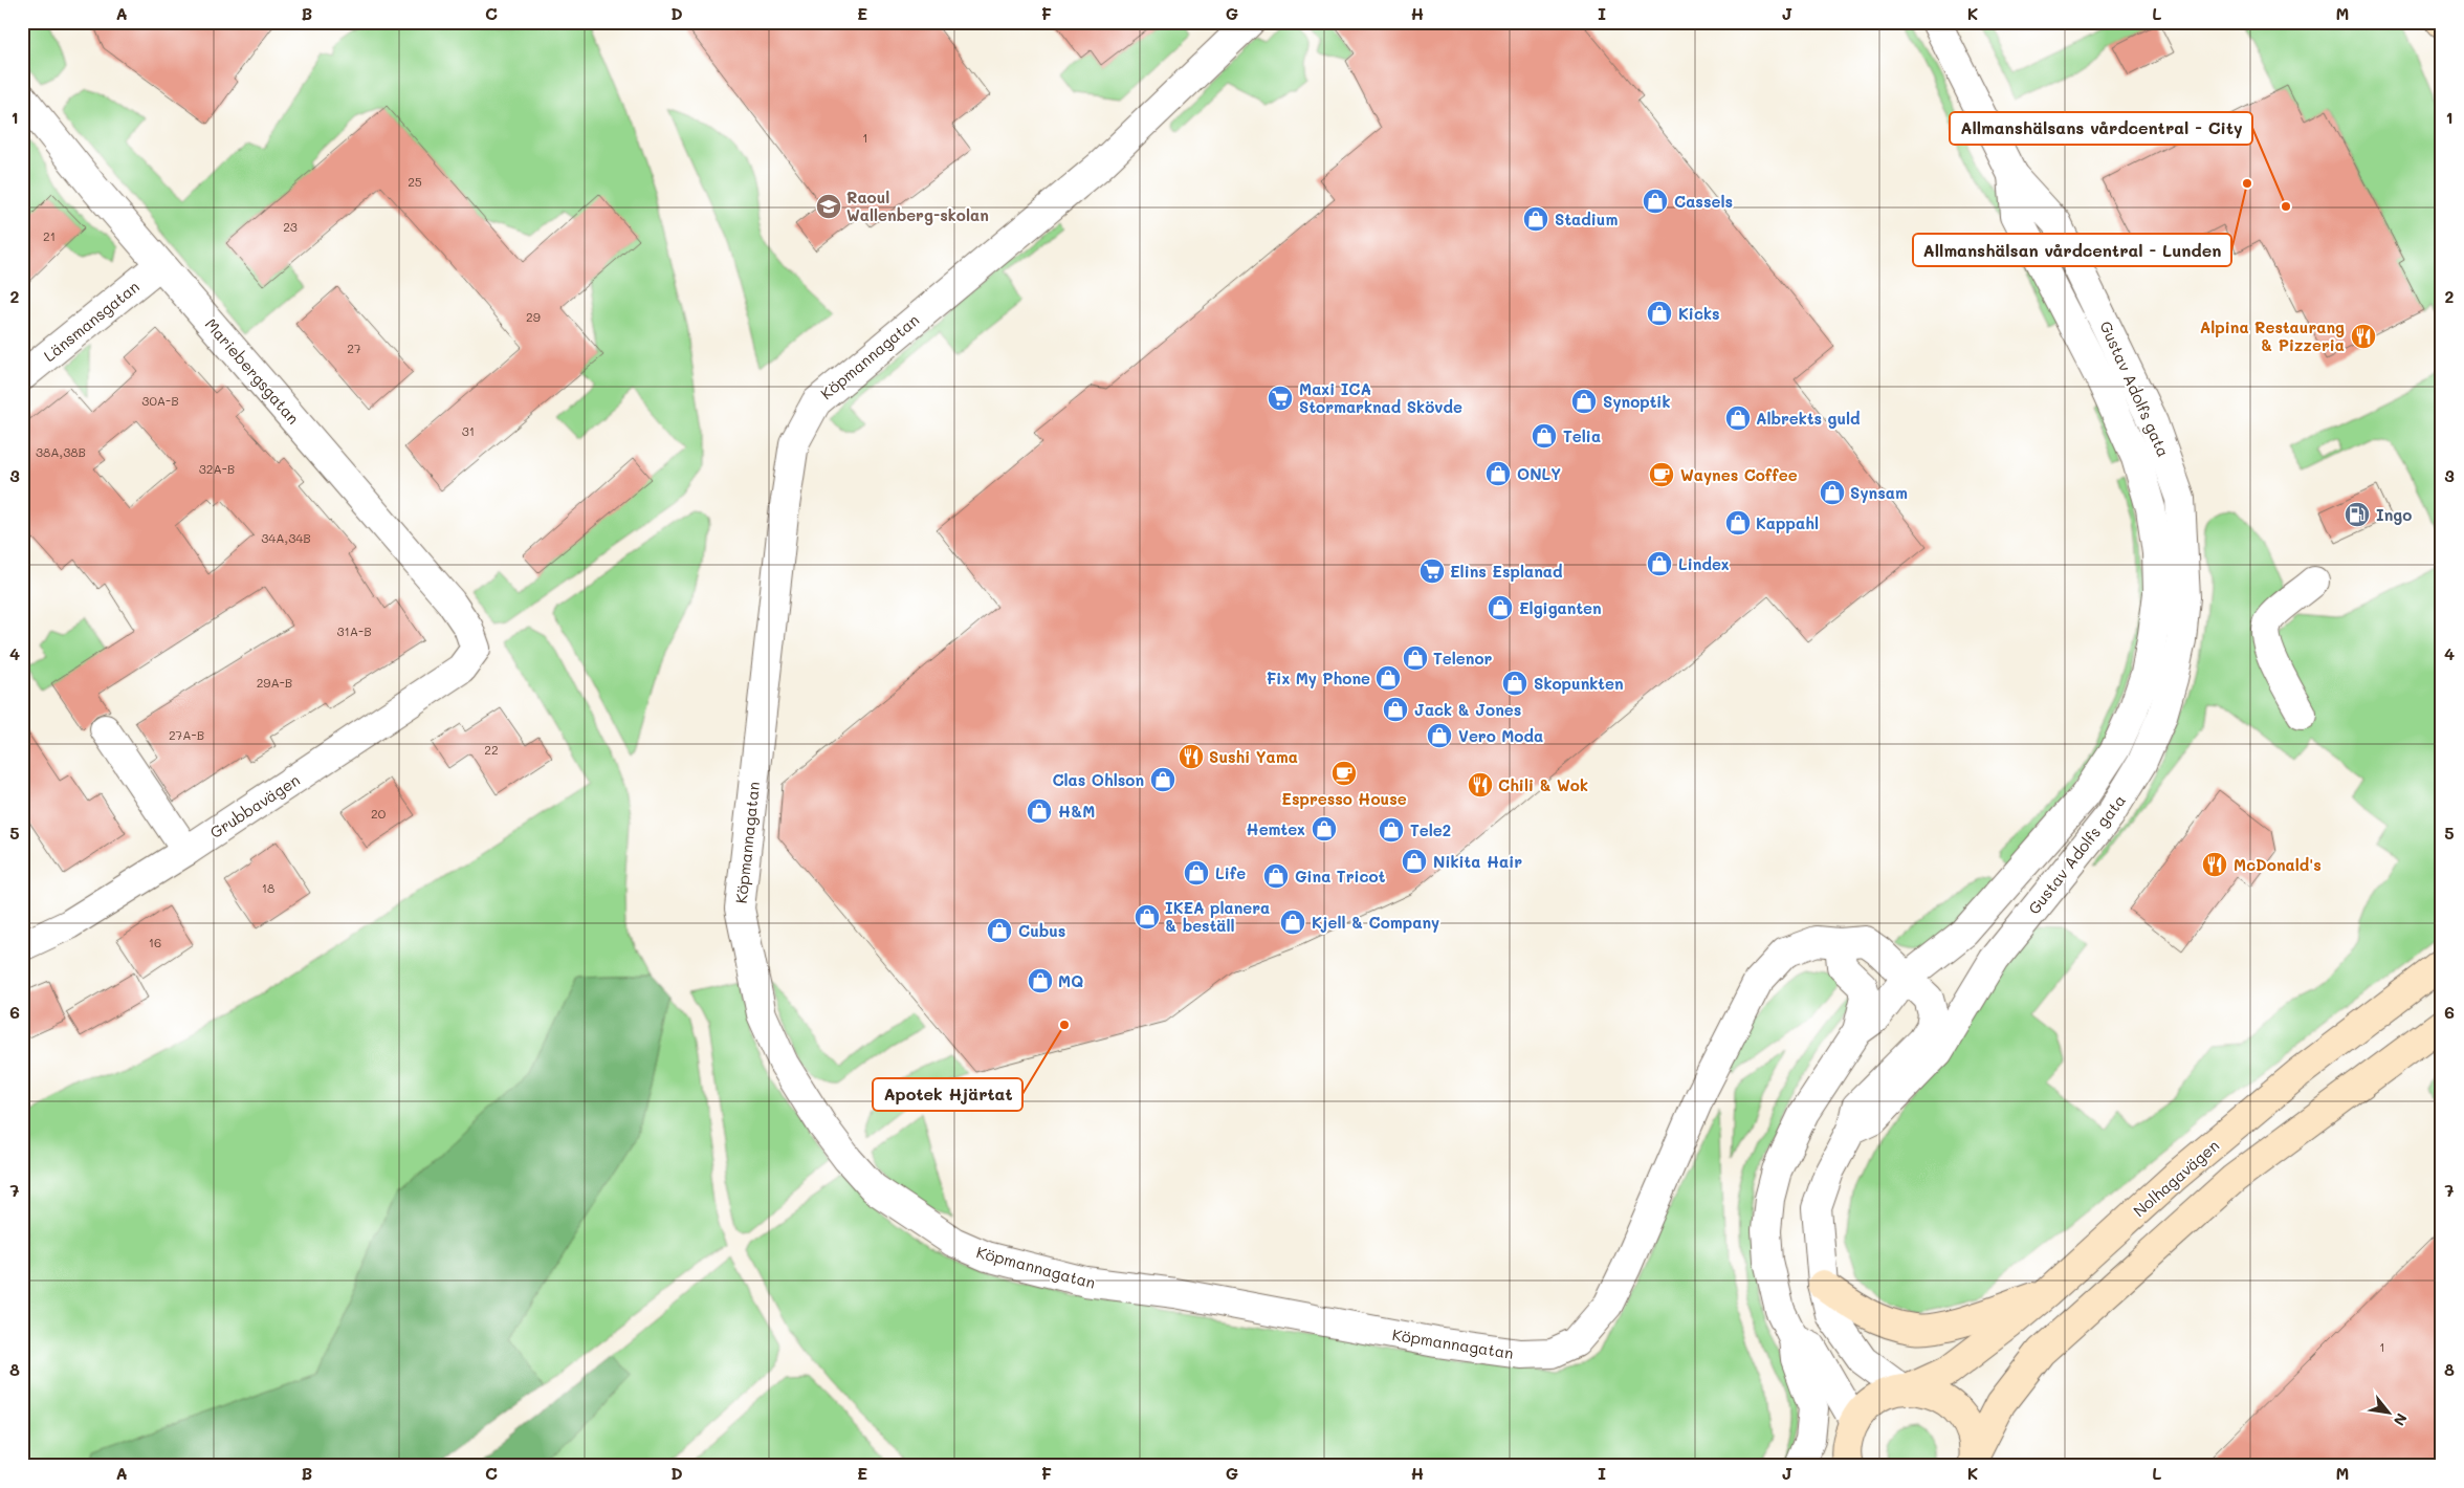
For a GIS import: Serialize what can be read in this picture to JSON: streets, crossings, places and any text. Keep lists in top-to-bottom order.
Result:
{
  "streets": {
    "street": [
      "Länsmansgatan",
      "Köpmannagatan",
      "Mariebergsgatan",
      "Gustav Adolfs gata",
      "Grubbavägen",
      "Nolhagavägen"
    ]
  },
  "crossings": [
    ["Länsmansgatan", "Mariebergsgatan"],
    ["Köpmannagatan", "Gustav Adolfs gata"],
    ["Mariebergsgatan", "Grubbavägen"],
    ["Gustav Adolfs gata", "Nolhagavägen"]
  ],
  "places": {
    "other": ["Allmanshälsan vårdcentral - Lunden", "Allmanshälsans vårdcentral - City", "Apotek Hjärtat"],
    "shop": [
      "Cassels",
      "Stadium",
      "Kicks",
      "Synoptik",
      "Albrekts guld",
      "Telia",
      "ONLY",
      "Synsam",
      "Kappahl",
      "Lindex",
      "Elgiganten",
      "Telenor",
      "Fix My Phone",
      "Skopunkten",
      "Jack & Jones",
      "Vero Moda",
      "Clas Ohlson",
      "H&M",
      "Hemtex",
      "Tele2",
      "Nikita Hair",
      "Life",
      "Gina Tricot",
      "IKEA planera & beställ",
      "Kjell & Company",
      "Cubus",
      "MQ"
    ],
    "school or university": ["Raoul Wallenberg-skolan"],
    "restaurant": [
      "Alpina Restaurang & Pizzeria",
      "Sushi Yama",
      "Chili & Wok",
      "McDonald's"
    ],
    "supermarket": ["Maxi ICA Stormarknad Skövde", "Elins Esplanad"],
    "cafe": ["Waynes Coffee", "Espresso House"],
    "fuel station": ["Ingo"]
  },
  "house_numbers": [
    "1",
    "25",
    "23",
    "21",
    "29",
    "27",
    "30A-B",
    "31",
    "38A,38B",
    "32A-B",
    "34A,34B",
    "31A-B",
    "29A-B",
    "27A-B",
    "22",
    "20",
    "18",
    "16",
    "1"
  ],
  "north": "bottom right",
  "grid": {
    "columns": [
      "A",
      "B",
      "C",
      "D",
      "E",
      "F",
      "G",
      "H",
      "I",
      "J",
      "K",
      "L",
      "M"
    ],
    "rows": [
      "1",
      "2",
      "3",
      "4",
      "5",
      "6",
      "7",
      "8"
    ]
  }
}
